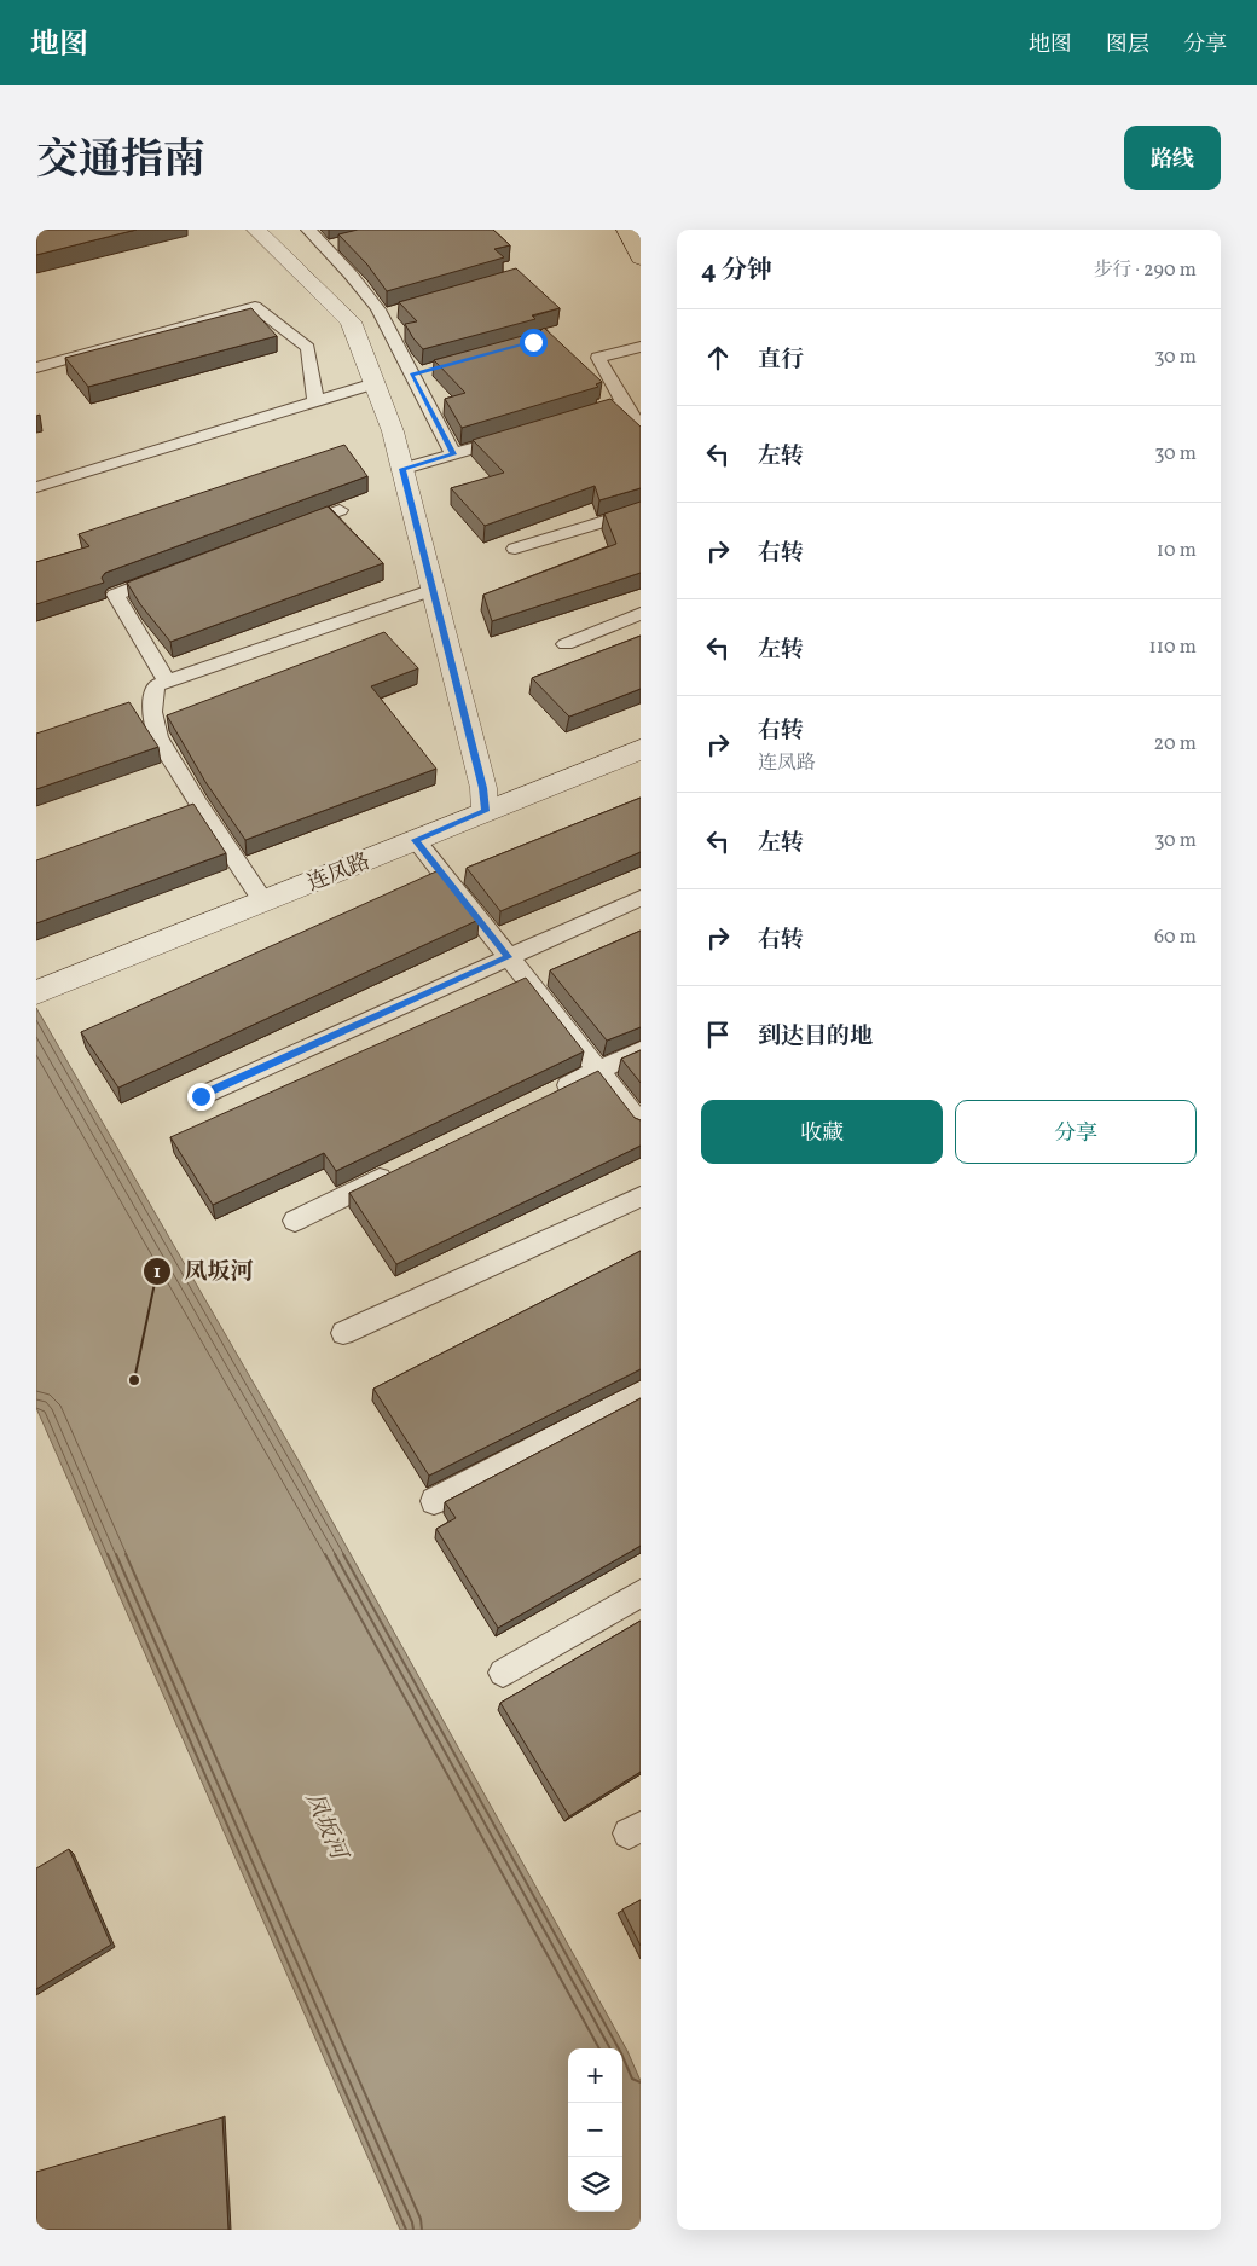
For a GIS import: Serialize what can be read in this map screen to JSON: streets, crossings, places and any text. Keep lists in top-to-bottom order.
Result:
{
  "streets": {
    "street": ["连凤路"]
  },
  "water": ["凤坂河"],
  "places": ["凤坂河"],
  "page": {
    "header": "地图",
    "nav": ["地图", "图层", "分享"],
    "title": "交通指南",
    "buttons": [
      "路线",
      ["收藏", "分享"]
    ],
    "heading": ["4 分钟", "步行 · 290 m"],
    "list": [
      ["直行", "30 m"],
      ["左转", "30 m"],
      ["右转", "10 m"],
      ["左转", "110 m"],
      ["右转", "连凤路", "20 m"],
      ["左转", "30 m"],
      ["右转", "60 m"],
      "到达目的地"
    ],
    "map_buttons": ["+", "−"]
  }
}
